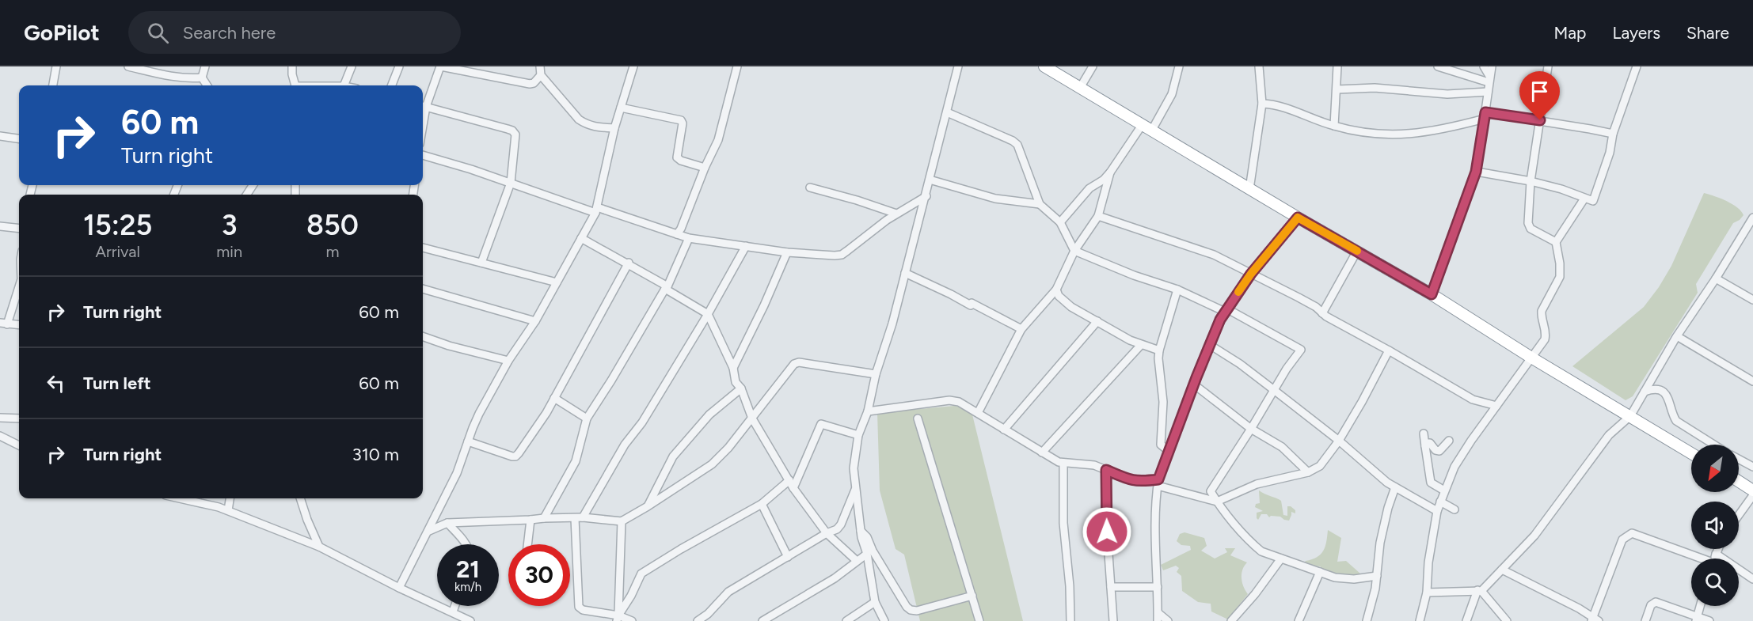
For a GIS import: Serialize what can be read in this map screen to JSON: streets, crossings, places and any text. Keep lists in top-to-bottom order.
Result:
{
  "north": "bottom left",
  "page": {
    "header": "GoPilot",
    "search": "Search here",
    "nav": ["Map", "Layers", "Share"],
    "turn": ["60 m", "Turn right"],
    "eta": [
      "15:25",
      "Arrival",
      "3",
      "min",
      "850",
      "m"
    ],
    "list": [
      {
        "name": "Turn right",
        "value": "60 m"
      },
      {
        "name": "Turn left",
        "value": "60 m"
      },
      {
        "name": "Turn right",
        "value": "310 m"
      }
    ],
    "speed": "21 km/h",
    "limit": "30"
  }
}
